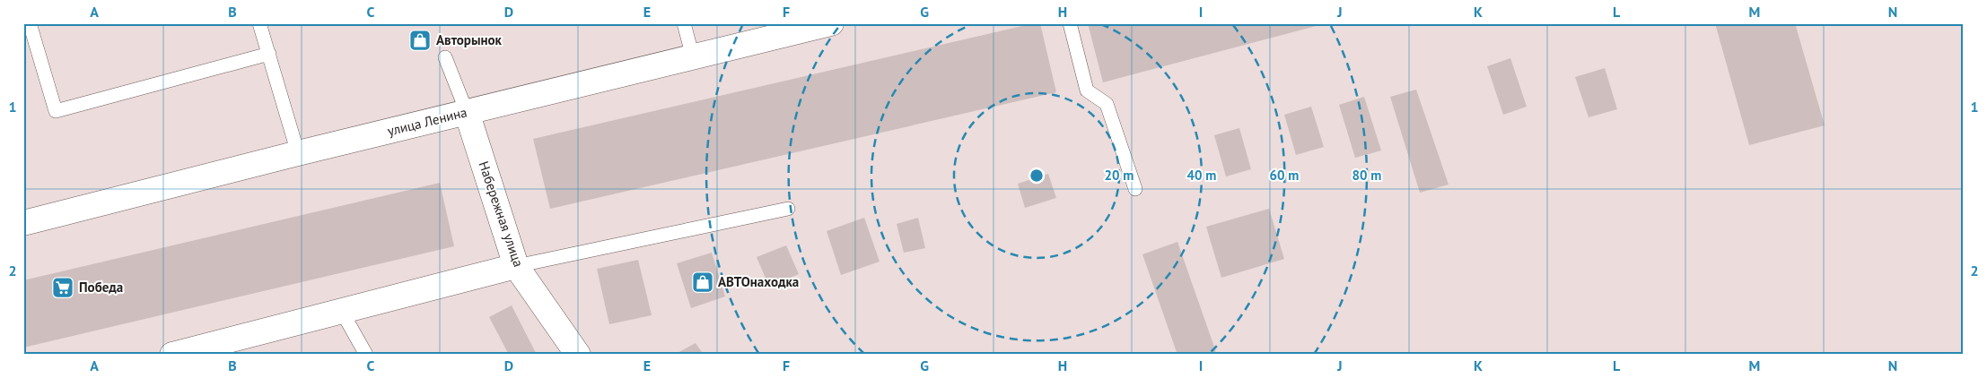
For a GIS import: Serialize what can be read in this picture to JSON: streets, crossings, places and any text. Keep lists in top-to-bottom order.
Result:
{
  "streets": {
    "main road": ["улица Ленина", "Набережная улица"]
  },
  "crossings": [
    ["улица Ленина", "Набережная улица"]
  ],
  "places": {
    "shop": ["Авторынок", "АВТОнаходка"],
    "supermarket": ["Победа"]
  },
  "grid": {
    "columns": [
      "A",
      "B",
      "C",
      "D",
      "E",
      "F",
      "G",
      "H",
      "I",
      "J",
      "K",
      "L",
      "M",
      "N"
    ],
    "rows": ["1", "2"]
  },
  "rings": [
    "20 m",
    "40 m",
    "60 m",
    "80 m"
  ]
}
